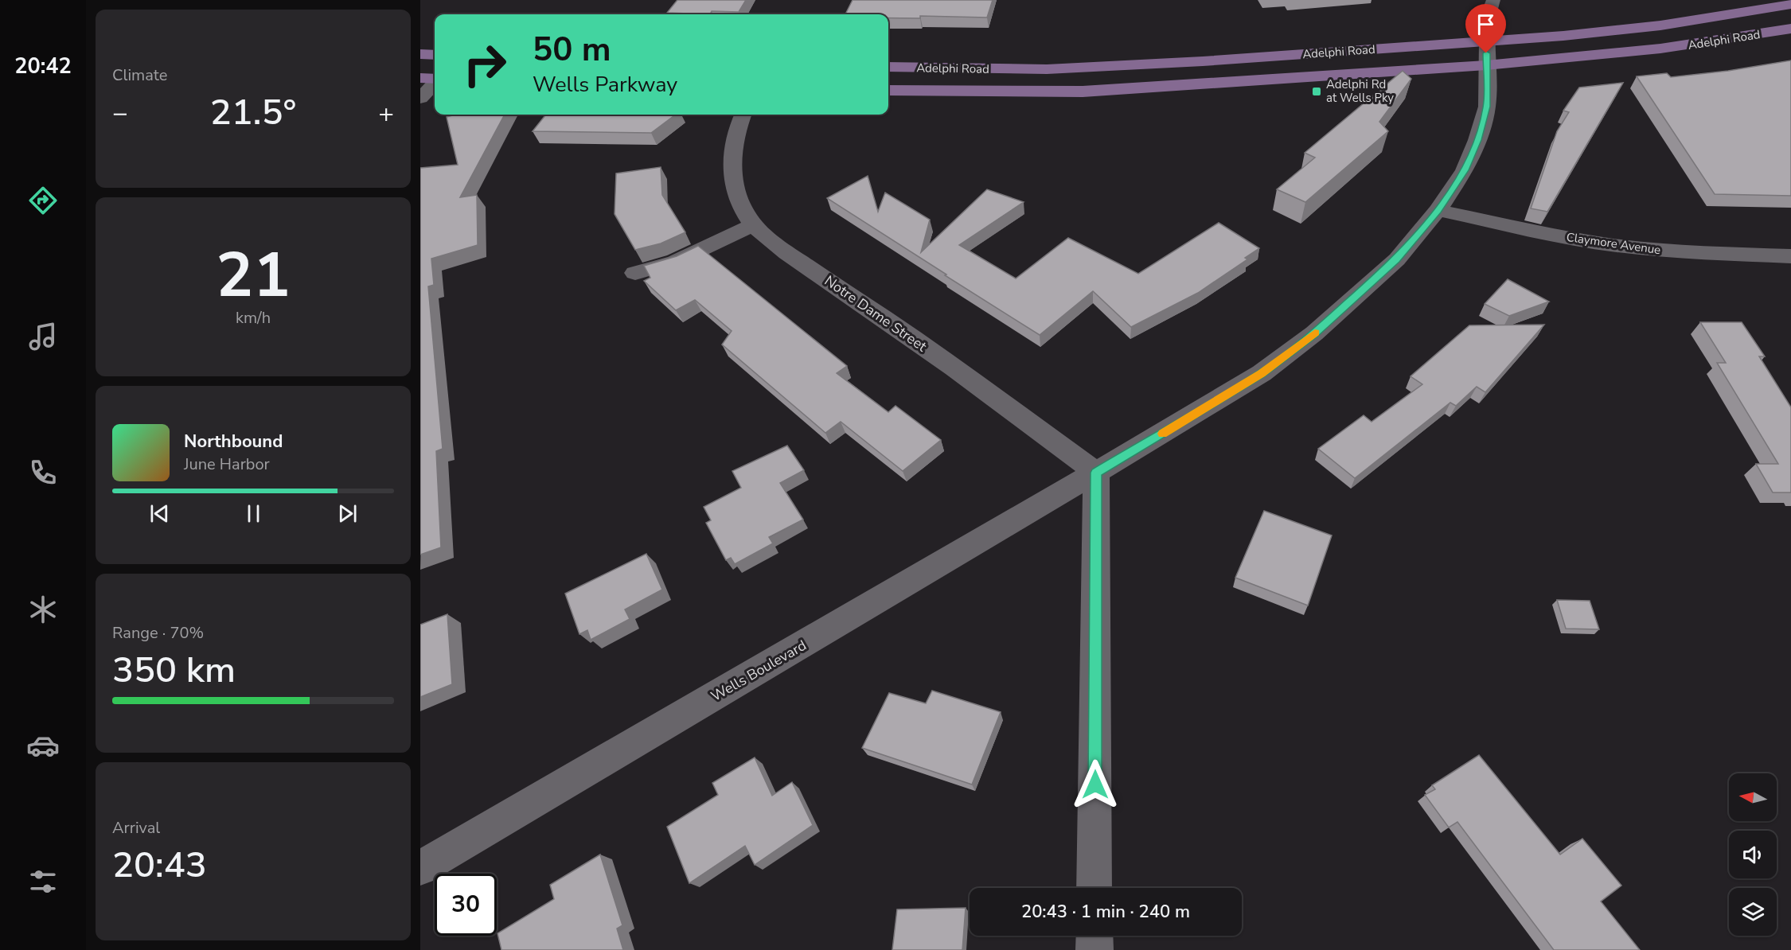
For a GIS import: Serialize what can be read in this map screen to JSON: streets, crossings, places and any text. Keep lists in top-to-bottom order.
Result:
{
  "streets": {
    "main road": ["Adelphi Road"],
    "street": ["Claymore Avenue", "Notre Dame Street", "Wells Boulevard"]
  },
  "crossings": [
    ["Adelphi Road", "Wells Boulevard"],
    ["Claymore Avenue", "Wells Boulevard"],
    ["Notre Dame Street", "Wells Boulevard"]
  ],
  "places": {
    "transit": ["Adelphi Rd at Wells Pky"]
  },
  "north": "left",
  "page": {
    "tabs": "20:42",
    "tile": [
      "Climate",
      ["21", "km/h"],
      ["Range · 70%", "350 km"],
      ["Arrival", "20:43"]
    ],
    "turn": ["50 m", "Wells Parkway"],
    "heat": ["−", "21.5°", "+"],
    "song": ["Northbound", "June Harbor"],
    "limit": "30",
    "trip": "20:43 · 1 min · 240 m"
  }
}
